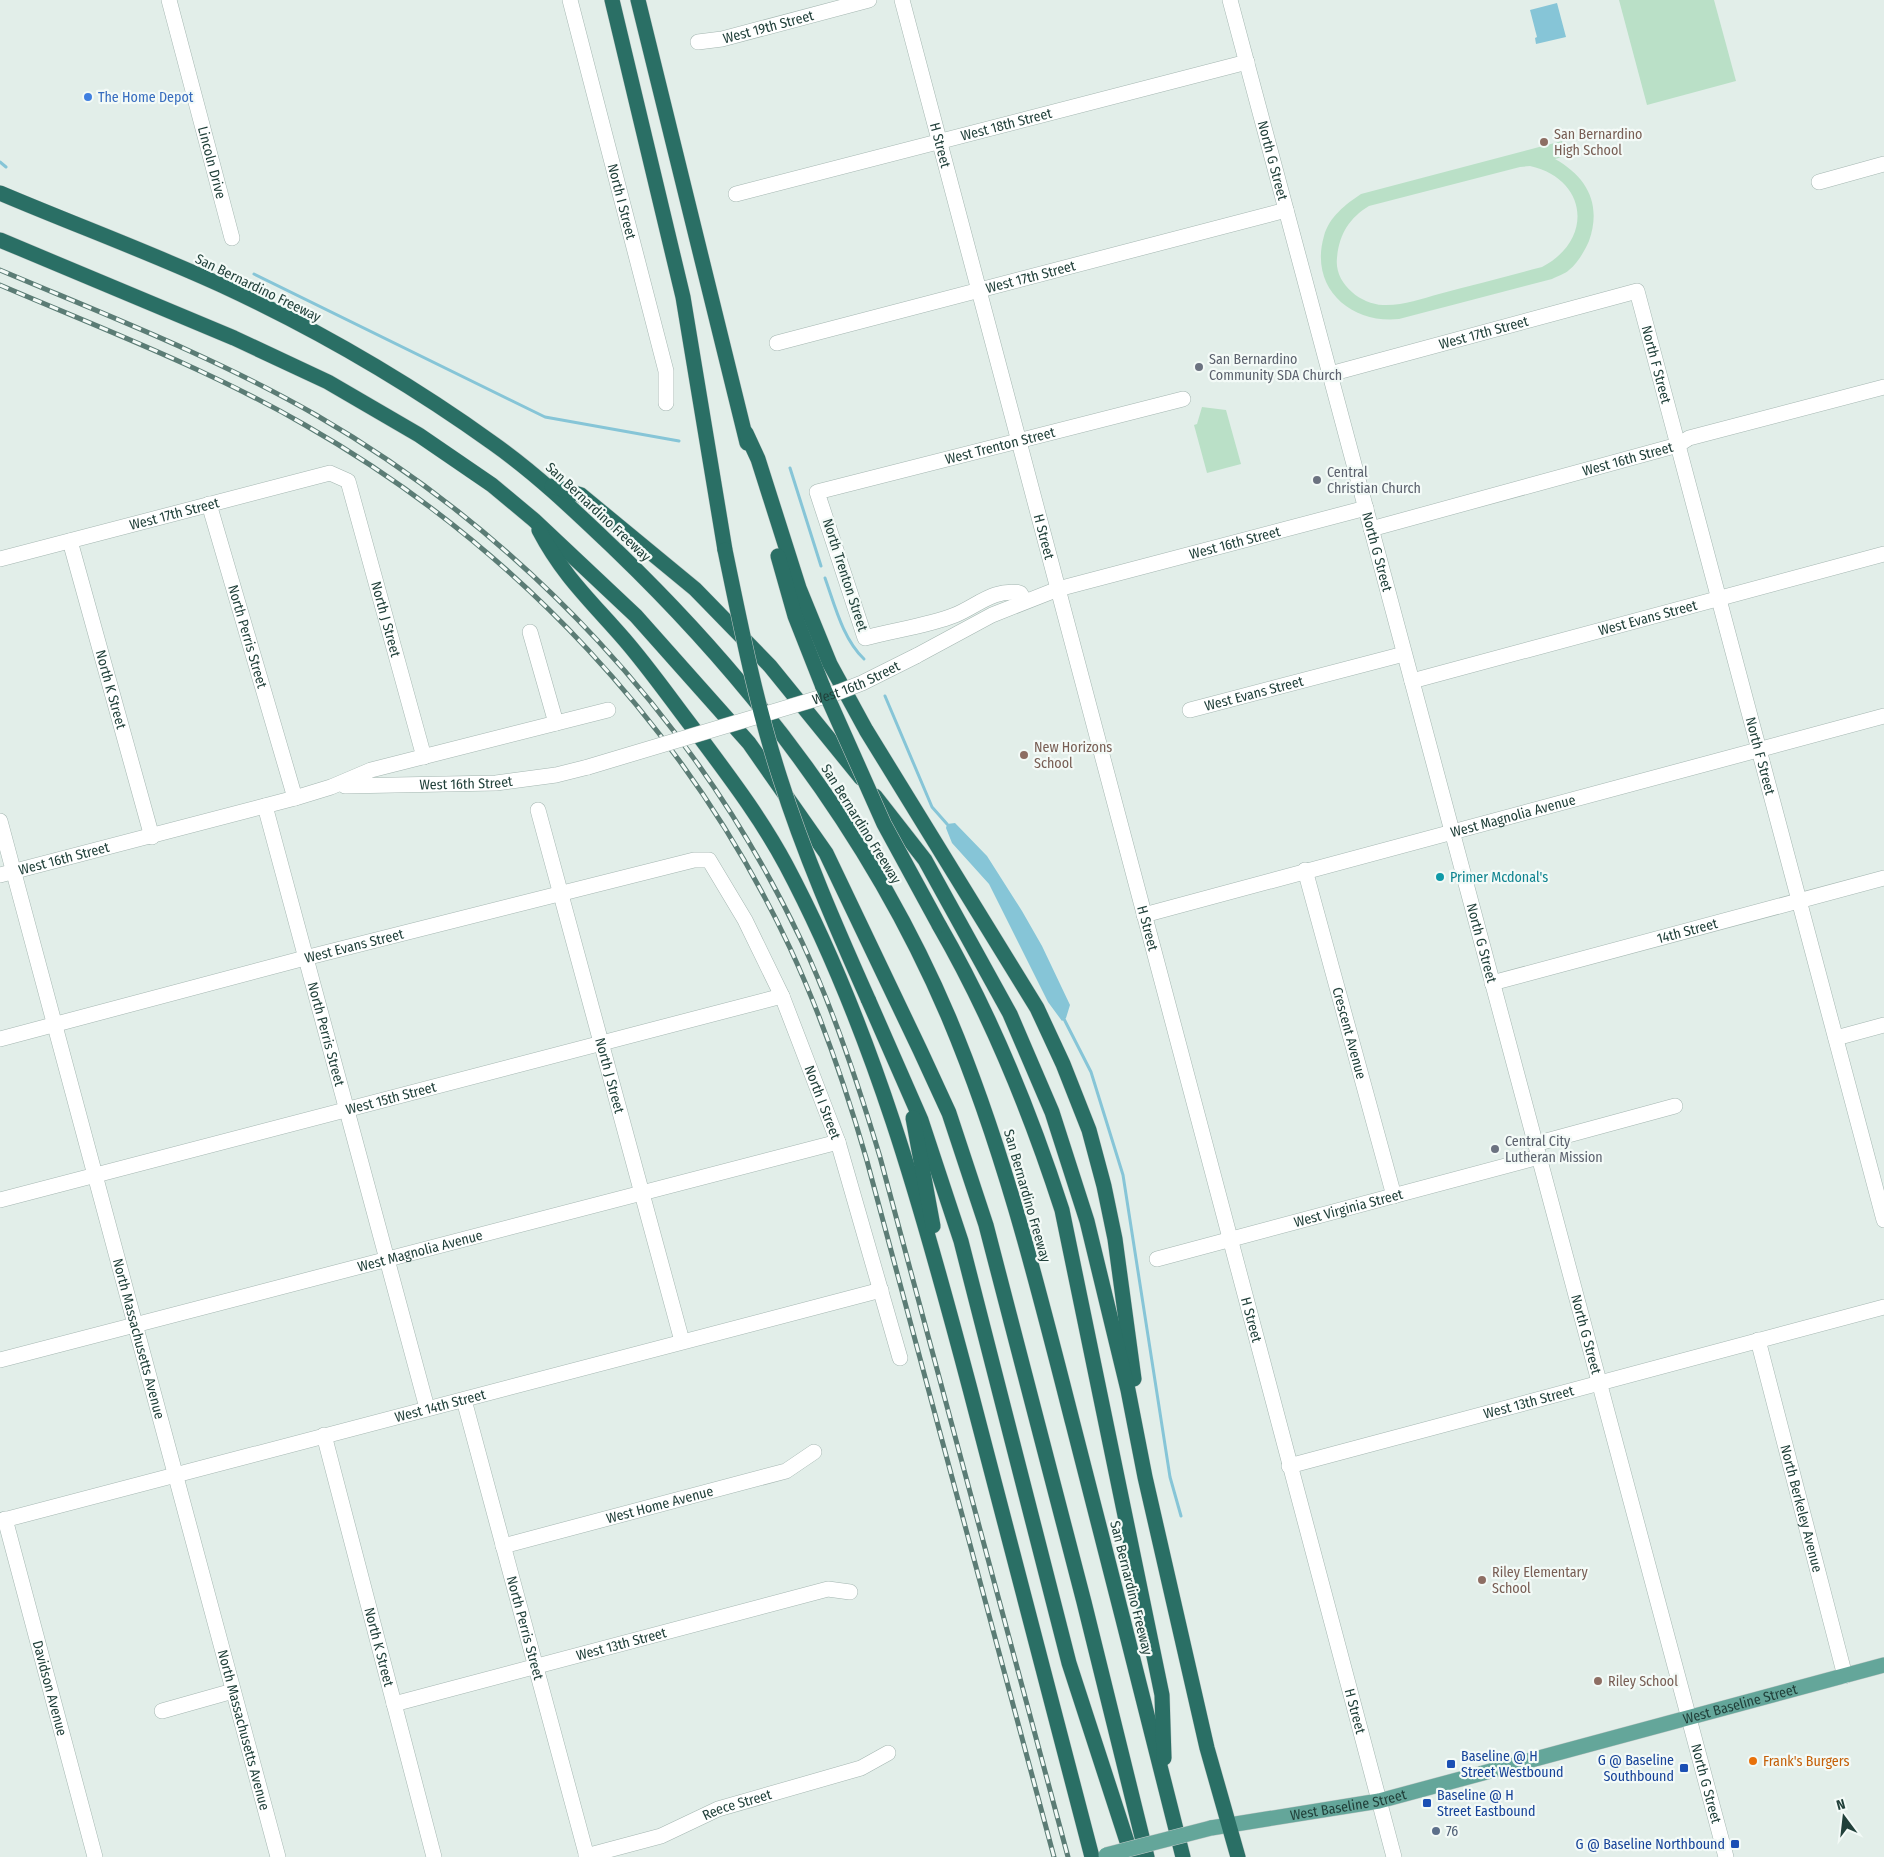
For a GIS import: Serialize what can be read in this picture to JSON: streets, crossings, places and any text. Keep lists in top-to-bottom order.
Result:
{
  "streets": {
    "highway": ["San Bernardino Freeway"],
    "main road": ["West Baseline Street"],
    "street": [
      "West 19th Street",
      "West 18th Street",
      "H Street",
      "North G Street",
      "Lincoln Drive",
      "North I Street",
      "West 17th Street",
      "North F Street",
      "West Trenton Street",
      "West 16th Street",
      "North Trenton Street",
      "West Evans Street",
      "North J Street",
      "North Perris Street",
      "North K Street",
      "West Magnolia Avenue",
      "14th Street",
      "Crescent Avenue",
      "West 15th Street",
      "West Virginia Street",
      "North Massachusetts Avenue",
      "West 13th Street",
      "West 14th Street",
      "West Home Avenue",
      "North Berkeley Avenue",
      "Davidson Avenue",
      "Reece Street"
    ]
  },
  "crossings": [
    ["West 18th Street", "H Street"],
    ["West 18th Street", "North G Street"],
    ["H Street", "West 17th Street"],
    ["H Street", "West Trenton Street"],
    ["H Street", "West 16th Street"],
    ["H Street", "West Magnolia Avenue"],
    ["H Street", "West Virginia Street"],
    ["H Street", "West 13th Street"],
    ["H Street", "West Baseline Street"],
    ["North G Street", "West 17th Street"],
    ["North G Street", "West 16th Street"],
    ["North G Street", "West Evans Street"],
    ["North G Street", "West Magnolia Avenue"],
    ["North G Street", "14th Street"],
    ["North G Street", "West Virginia Street"],
    ["North G Street", "West 13th Street"],
    ["North G Street", "West Baseline Street"],
    ["North I Street", "West Evans Street"],
    ["North I Street", "West Magnolia Avenue"],
    ["North I Street", "West 15th Street"],
    ["North I Street", "West 14th Street"],
    ["West 17th Street", "North F Street"],
    ["West 17th Street", "North J Street"],
    ["West 17th Street", "North Perris Street"],
    ["West 17th Street", "North K Street"],
    ["North F Street", "West 16th Street"],
    ["North F Street", "West Evans Street"],
    ["North F Street", "West Magnolia Avenue"],
    ["North F Street", "14th Street"],
    ["West Trenton Street", "North Trenton Street"],
    ["West 16th Street", "North Trenton Street"],
    ["West 16th Street", "North J Street"],
    ["West 16th Street", "North Perris Street"],
    ["West 16th Street", "North K Street"],
    ["West 16th Street", "North Massachusetts Avenue"],
    ["West Evans Street", "North J Street"],
    ["West Evans Street", "North Perris Street"],
    ["West Evans Street", "North Massachusetts Avenue"],
    ["North J Street", "West Magnolia Avenue"],
    ["North J Street", "West 15th Street"],
    ["North J Street", "West 14th Street"],
    ["North Perris Street", "West Magnolia Avenue"],
    ["North Perris Street", "West 15th Street"],
    ["North Perris Street", "West 13th Street"],
    ["North Perris Street", "West 14th Street"],
    ["North Perris Street", "West Home Avenue"],
    ["North Perris Street", "Reece Street"],
    ["North K Street", "West 13th Street"],
    ["North K Street", "West 14th Street"],
    ["West Magnolia Avenue", "Crescent Avenue"],
    ["West Magnolia Avenue", "North Massachusetts Avenue"],
    ["Crescent Avenue", "West Virginia Street"],
    ["West 15th Street", "North Massachusetts Avenue"],
    ["North Massachusetts Avenue", "West 14th Street"],
    ["West 13th Street", "North Berkeley Avenue"],
    ["West 14th Street", "Davidson Avenue"],
    ["North Berkeley Avenue", "West Baseline Street"]
  ],
  "places": {
    "other": [
      "The Home Depot",
      "San Bernardino High School",
      "San Bernardino Community SDA Church",
      "Central Christian Church",
      "New Horizons School",
      "Primer Mcdonal's",
      "Central City Lutheran Mission",
      "Riley Elementary School",
      "Riley School",
      "Frank's Burgers",
      "76"
    ],
    "transit": [
      "Baseline @ H Street Westbound",
      "G @ Baseline Southbound",
      "Baseline @ H Street Eastbound",
      "G @ Baseline Northbound"
    ]
  },
  "north": "top"
}
